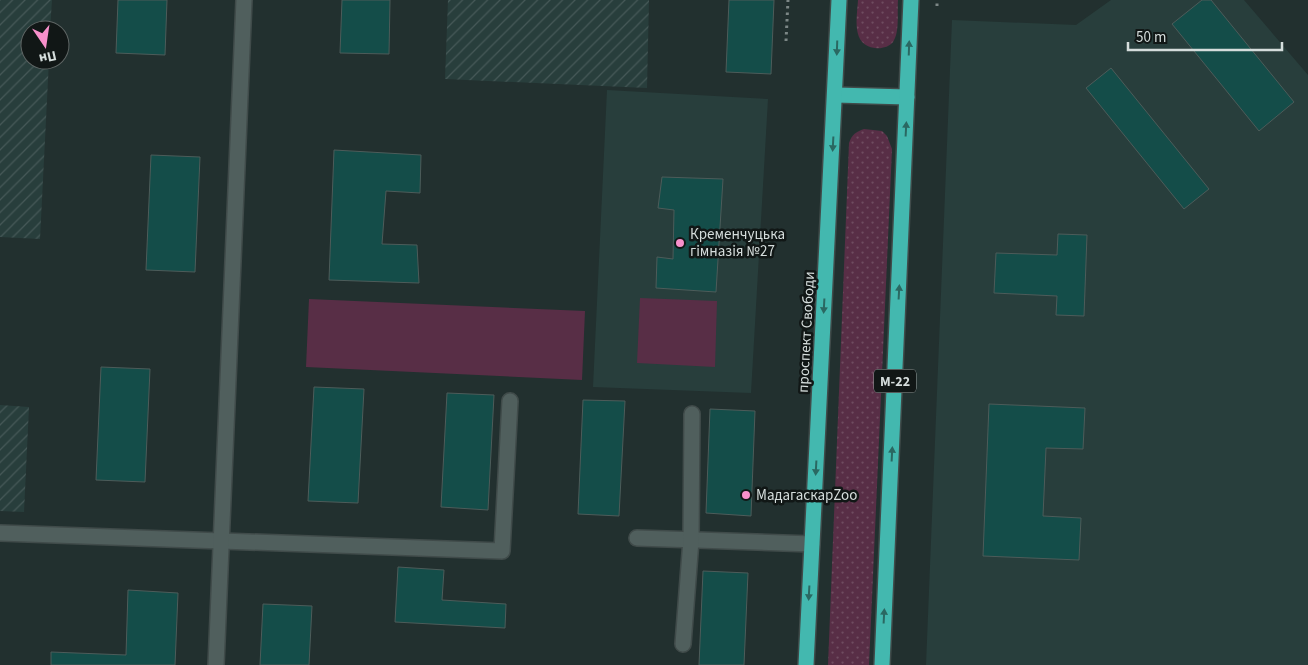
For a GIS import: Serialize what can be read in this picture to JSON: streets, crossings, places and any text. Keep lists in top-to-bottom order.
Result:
{
  "streets": {
    "highway": ["проспект Свободи", "М-22"]
  },
  "places": ["Кременчуцька гімназія №27", "МадагаскарZoo"],
  "scale_bar": "50 m",
  "north": "bottom"
}
